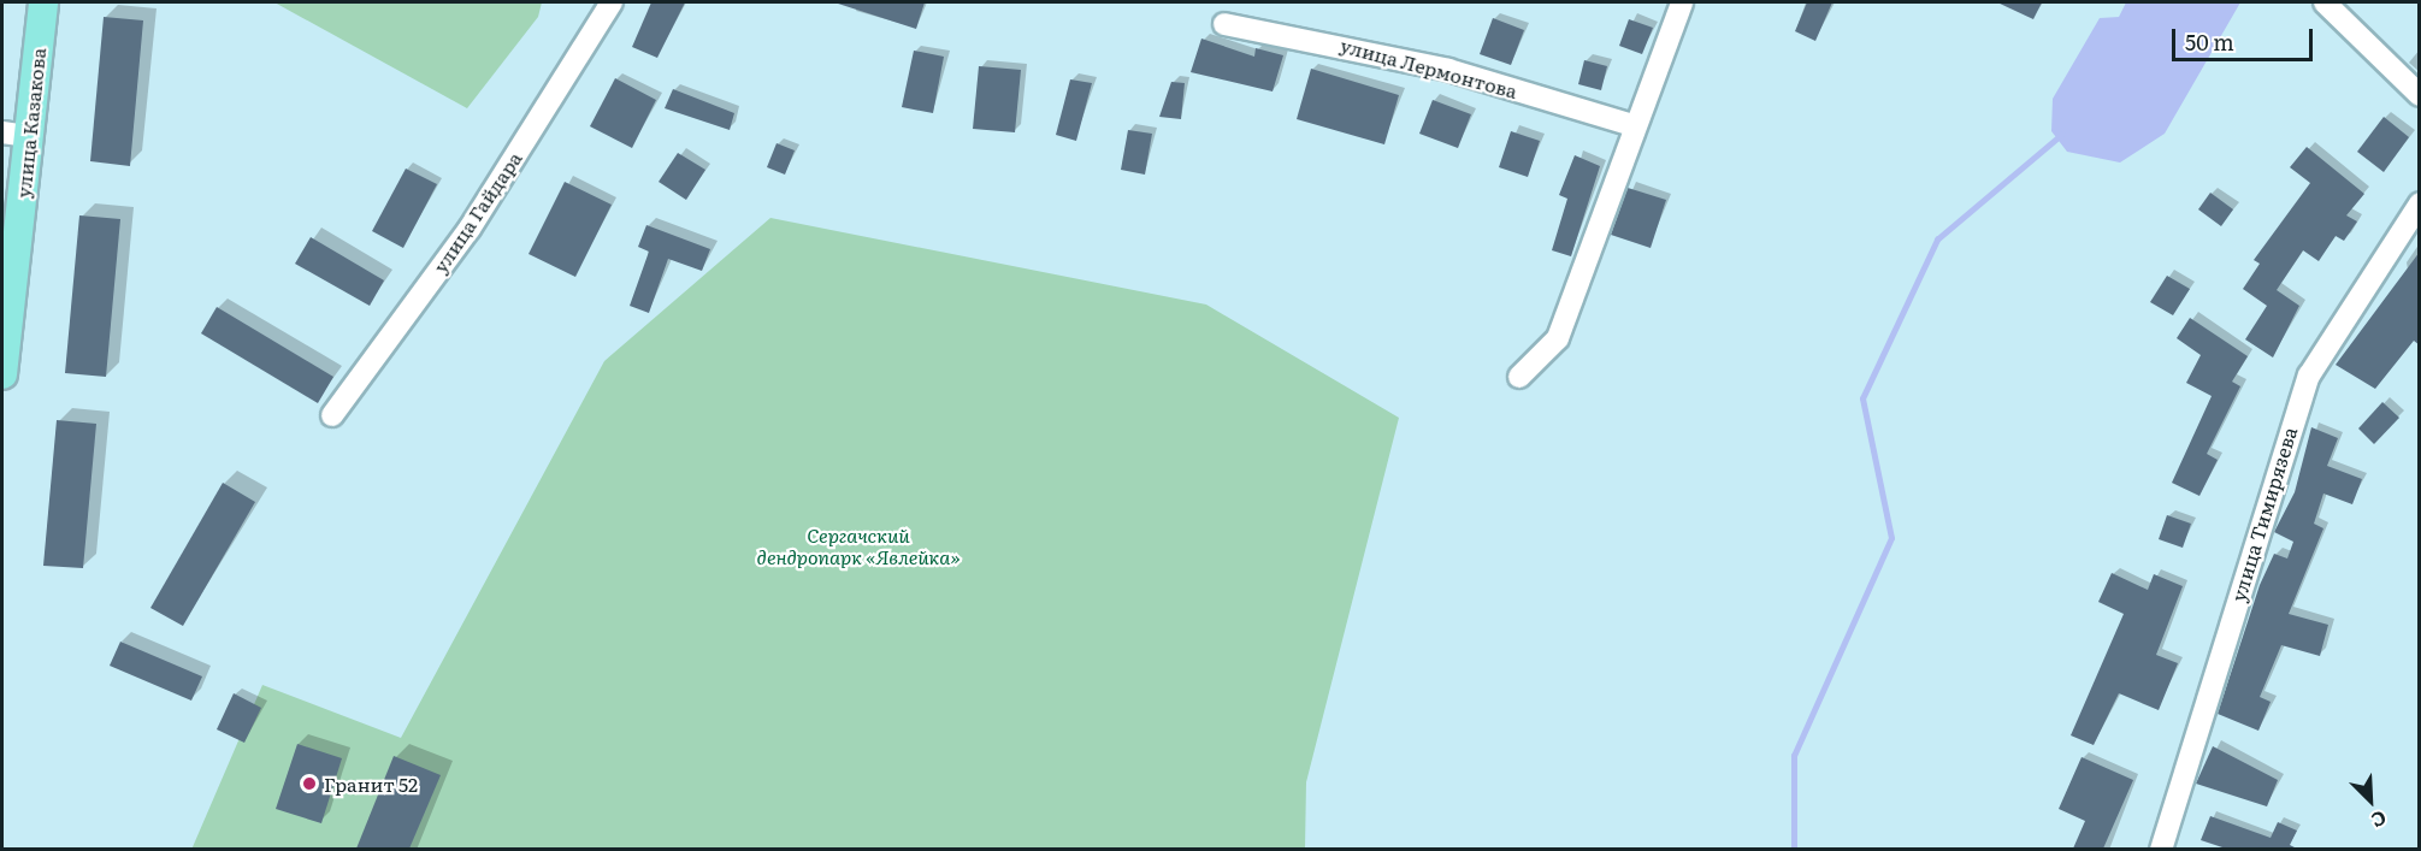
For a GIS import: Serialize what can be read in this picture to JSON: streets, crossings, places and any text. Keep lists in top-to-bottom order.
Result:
{
  "streets": {
    "main road": ["улица Казакова"],
    "street": ["улица Лермонтова", "улица Гайдара", "улица Тимирязева"]
  },
  "parks": ["Сергачский дендропарк «Явлейка»"],
  "places": ["Гранит 52"],
  "scale_bar": "50 m",
  "north": "bottom right"
}
